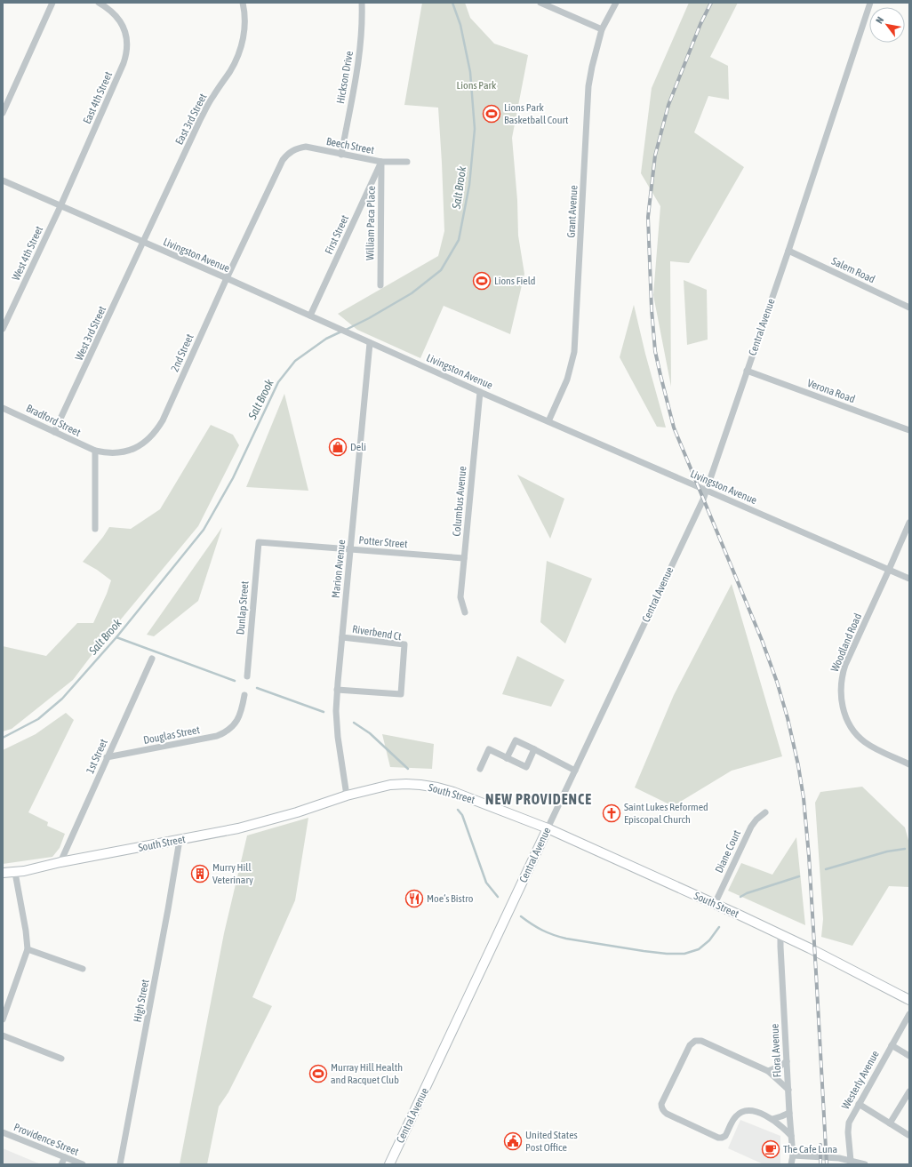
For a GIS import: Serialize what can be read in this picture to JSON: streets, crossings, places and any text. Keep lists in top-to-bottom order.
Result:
{
  "streets": {
    "street": [
      "Hickson Drive",
      "East 4th Street",
      "East 3rd Street",
      "Beech Street",
      "Grant Avenue",
      "William Paca Place",
      "First Street",
      "West 4th Street",
      "Livingston Avenue",
      "Salem Road",
      "Central Avenue",
      "West 3rd Street",
      "2nd Street",
      "Verona Road",
      "Bradford Street",
      "Columbus Avenue",
      "Potter Street",
      "Marion Avenue",
      "Dunlap Street",
      "Riverbend Ct",
      "Woodland Road",
      "Douglas Street",
      "1st Street",
      "South Street",
      "Diane Court",
      "High Street",
      "Floral Avenue",
      "Westerly Avenue",
      "Providence Street"
    ]
  },
  "crossings": [
    ["Hickson Drive", "Beech Street"],
    ["East 4th Street", "West 4th Street"],
    ["East 4th Street", "Livingston Avenue"],
    ["East 3rd Street", "Livingston Avenue"],
    ["East 3rd Street", "West 3rd Street"],
    ["Beech Street", "William Paca Place"],
    ["Beech Street", "First Street"],
    ["Beech Street", "2nd Street"],
    ["Grant Avenue", "Livingston Avenue"],
    ["William Paca Place", "First Street"],
    ["First Street", "Livingston Avenue"],
    ["West 4th Street", "Livingston Avenue"],
    ["Livingston Avenue", "Central Avenue"],
    ["Livingston Avenue", "West 3rd Street"],
    ["Livingston Avenue", "2nd Street"],
    ["Livingston Avenue", "Columbus Avenue"],
    ["Livingston Avenue", "Marion Avenue"],
    ["Livingston Avenue", "Woodland Road"],
    ["Salem Road", "Central Avenue"],
    ["Central Avenue", "Verona Road"],
    ["Central Avenue", "South Street"],
    ["West 3rd Street", "Bradford Street"],
    ["2nd Street", "Bradford Street"],
    ["Columbus Avenue", "Potter Street"],
    ["Potter Street", "Marion Avenue"],
    ["Potter Street", "Dunlap Street"],
    ["Marion Avenue", "Riverbend Ct"],
    ["Marion Avenue", "South Street"],
    ["Douglas Street", "1st Street"],
    ["1st Street", "South Street"],
    ["South Street", "Diane Court"],
    ["South Street", "High Street"],
    ["South Street", "Floral Avenue"]
  ],
  "districts": ["NEW PROVIDENCE"],
  "water": ["Salt Brook"],
  "parks": ["Lions Park"],
  "places": {
    "sports": ["Lions Park Basketball Court", "Lions Field", "Murray Hill Health and Racquet Club"],
    "shop": ["Deli"],
    "church": ["Saint Lukes Reformed Episcopal Church"],
    "building": ["Murry Hill Veterinary"],
    "restaurant": ["Moe‘s Bistro"],
    "public building": ["United States Post Office"],
    "cafe": ["The Cafe Luna"]
  },
  "north": "top left"
}
